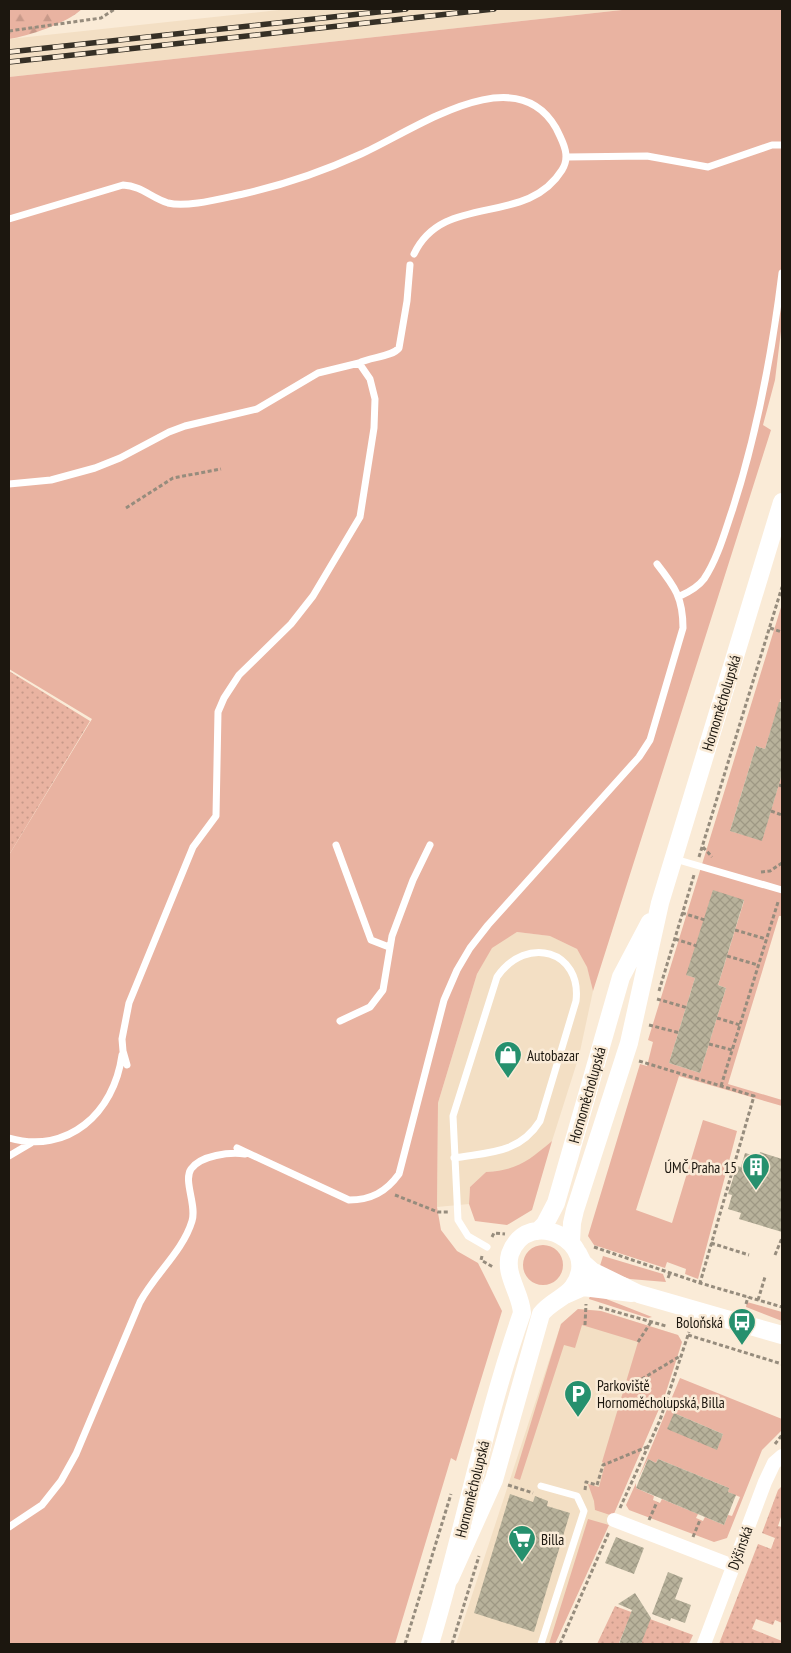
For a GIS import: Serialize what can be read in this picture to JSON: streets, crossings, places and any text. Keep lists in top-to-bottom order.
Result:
{
  "streets": {
    "street": ["Hornoměcholupská", "Dýšinská"]
  },
  "places": {
    "shop": ["Autobazar"],
    "building": ["ÚMČ Praha 15"],
    "bus stop": ["Boloňská"],
    "parking": ["Parkoviště Hornoměcholupská, Billa"],
    "supermarket": ["Billa"]
  }
}
